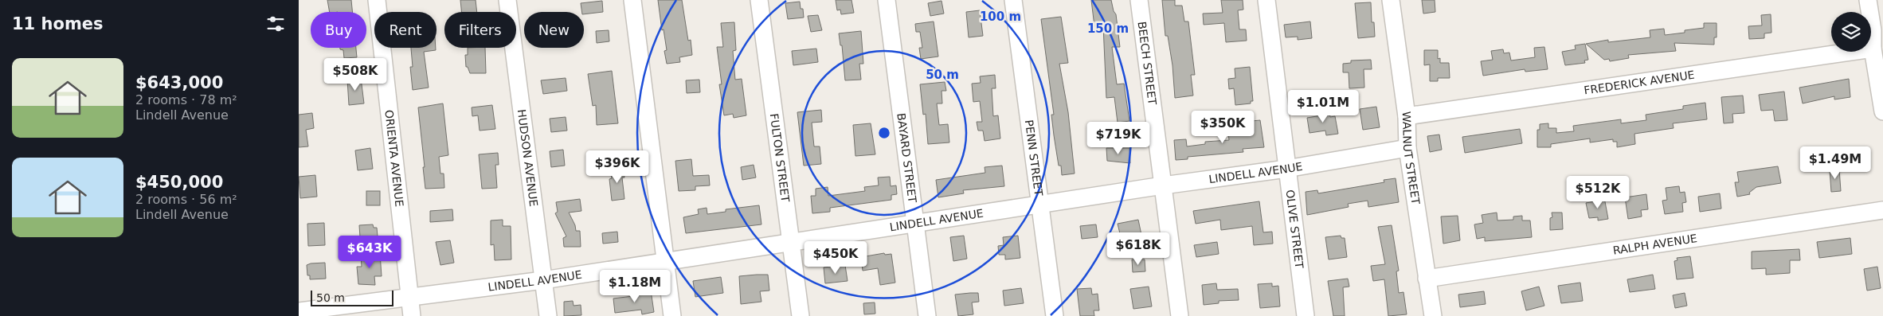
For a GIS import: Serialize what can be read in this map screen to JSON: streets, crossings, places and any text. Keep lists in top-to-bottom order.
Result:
{
  "streets": {
    "street": [
      "BEECH STREET",
      "FREDERICK AVENUE",
      "FULTON STREET",
      "PENN STREET",
      "ORIENTA AVENUE",
      "HUDSON AVENUE",
      "BAYARD STREET",
      "WALNUT STREET",
      "LINDELL AVENUE",
      "OLIVE STREET",
      "RALPH AVENUE"
    ]
  },
  "crossings": [
    ["BEECH STREET", "LINDELL AVENUE"],
    ["FREDERICK AVENUE", "WALNUT STREET"],
    ["FULTON STREET", "LINDELL AVENUE"],
    ["PENN STREET", "LINDELL AVENUE"],
    ["ORIENTA AVENUE", "LINDELL AVENUE"],
    ["HUDSON AVENUE", "LINDELL AVENUE"],
    ["BAYARD STREET", "LINDELL AVENUE"],
    ["WALNUT STREET", "LINDELL AVENUE"],
    ["WALNUT STREET", "RALPH AVENUE"],
    ["LINDELL AVENUE", "OLIVE STREET"]
  ],
  "scale_bar": "50 m",
  "page": {
    "heading": "11 homes",
    "chip": [
      "Buy",
      "Rent",
      "Filters",
      "New"
    ],
    "list": [
      {
        "name": "$643,000",
        "note": "2 rooms · 78 m² · Lindell Avenue"
      },
      {
        "name": "$450,000",
        "note": "2 rooms · 56 m² · Lindell Avenue"
      }
    ],
    "price": [
      "$508K",
      "$1.01M",
      "$350K",
      "$719K",
      "$1.49M",
      "$396K",
      "$512K",
      "$618K",
      "$643K",
      "$450K",
      "$1.18M"
    ],
    "scale": "50 m"
  },
  "rings": ["100 m", "150 m", "50 m"]
}
